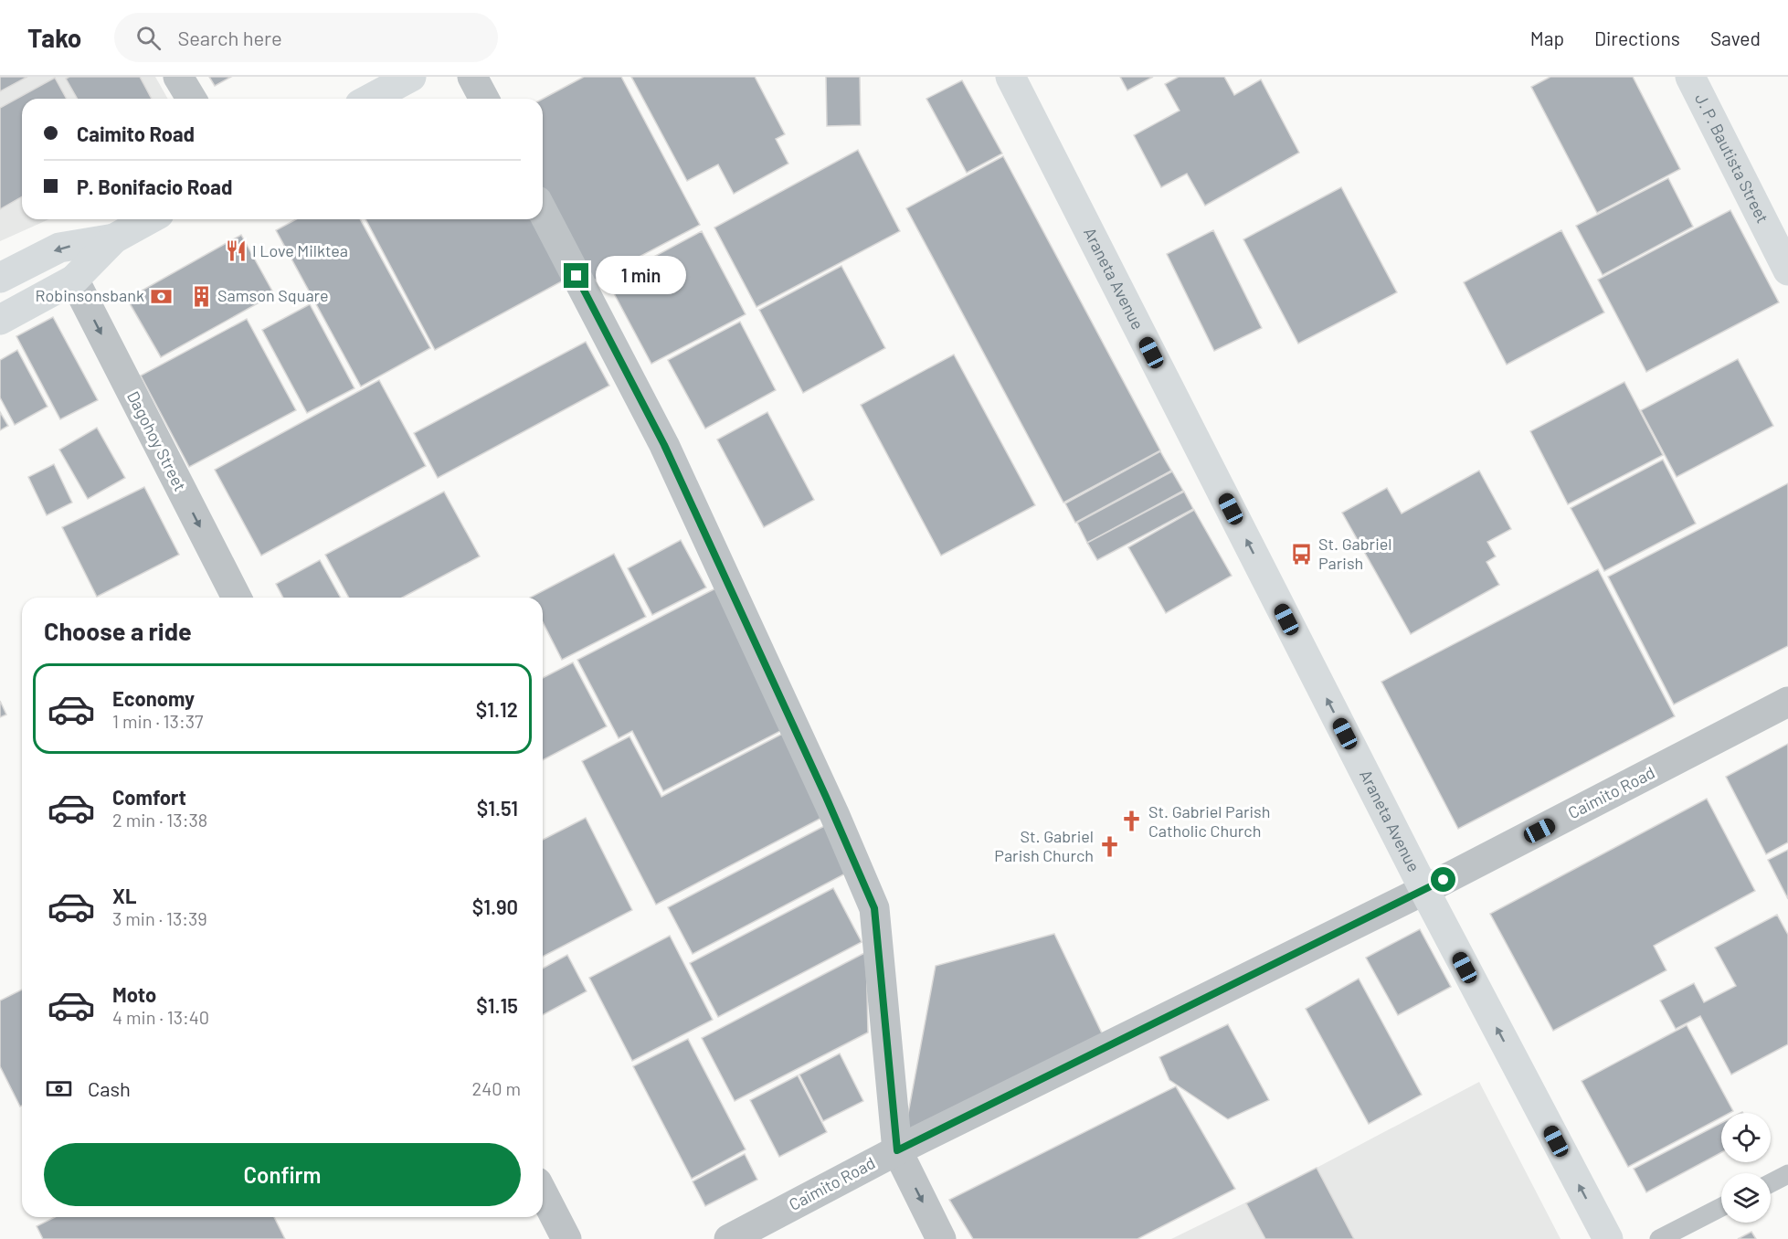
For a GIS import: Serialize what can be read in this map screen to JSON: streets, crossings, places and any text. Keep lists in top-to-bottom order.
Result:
{
  "streets": {
    "main road": ["J. P. Bautista Street", "Araneta Avenue"],
    "street": ["Dagohoy Street", "Caimito Road"]
  },
  "crossings": [
    ["Araneta Avenue", "Caimito Road"]
  ],
  "one_way": ["Araneta Avenue", "Dagohoy Street"],
  "places": {
    "restaurant": ["I Love Milktea"],
    "bank": ["Robinsonsbank"],
    "building": ["Samson Square"],
    "bus stop": ["St. Gabriel Parish"],
    "church": ["St. Gabriel Parish Catholic Church", "St. Gabriel Parish Church"]
  },
  "page": {
    "header": "Tako",
    "search": "Search here",
    "nav": ["Map", "Directions", "Saved"],
    "banner": ["Caimito Road", "P. Bonifacio Road"],
    "bubble": "1 min",
    "heading": "Choose a ride",
    "list": [
      {
        "name": "Economy",
        "note": "1 min · 13:37",
        "value": "$1.12"
      },
      {
        "name": "Comfort",
        "note": "2 min · 13:38",
        "value": "$1.51"
      },
      {
        "name": "XL",
        "note": "3 min · 13:39",
        "value": "$1.90"
      },
      {
        "name": "Moto",
        "note": "4 min · 13:40",
        "value": "$1.15"
      }
    ],
    "pay": ["Cash", "240 m"],
    "buttons": "Confirm"
  }
}
